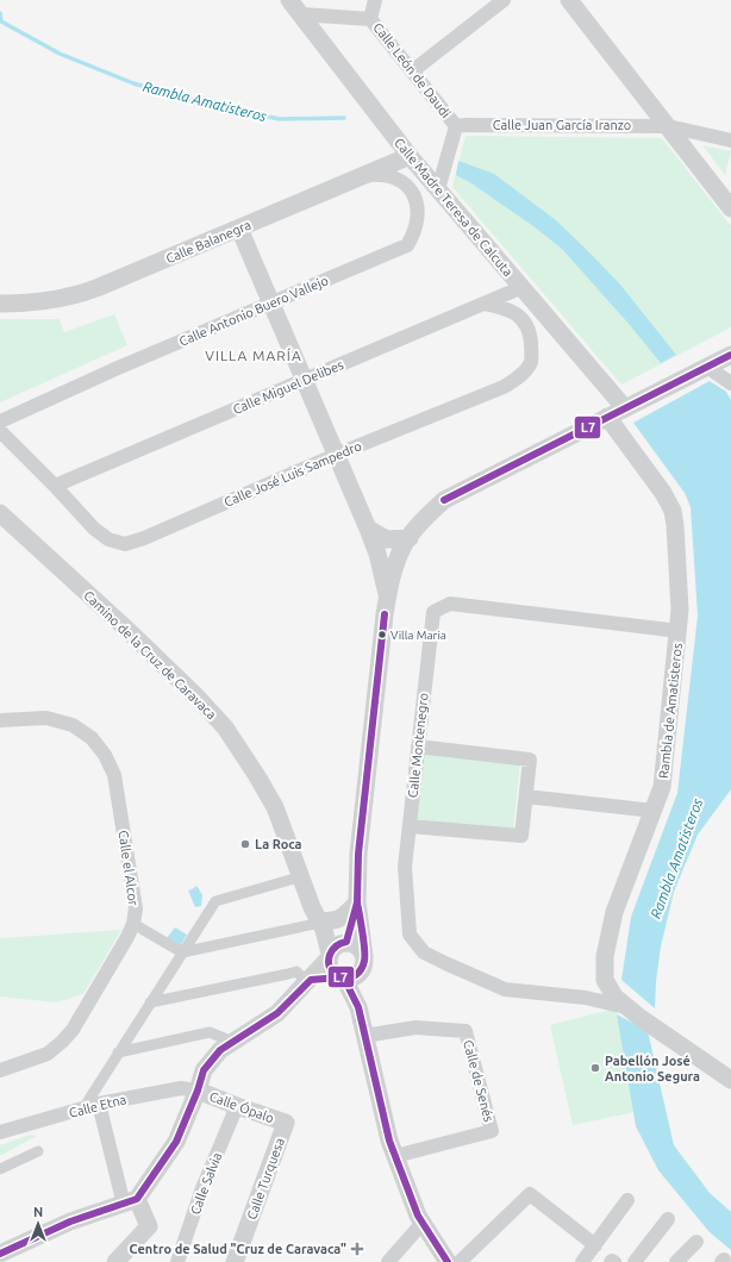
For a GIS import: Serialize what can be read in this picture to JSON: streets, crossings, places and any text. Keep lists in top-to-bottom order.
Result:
{
  "streets": {
    "street": [
      "Calle León de Daudi",
      "Calle Juan García Iranzo",
      "Calle Madre Teresa de Calcuta",
      "Calle Balanegra",
      "Calle Antonio Buero Vallejo",
      "Calle Miguel Delibes",
      "Calle José Luis Sampedro",
      "Camino de la Cruz de Caravaca",
      "Rambla de Amatisteros",
      "Calle Montenegro",
      "Calle el Alcor",
      "Calle de Senés",
      "Calle Etna",
      "Calle Ópalo",
      "Calle Turquesa",
      "Calle Salvia"
    ]
  },
  "crossings": [
    ["Calle León de Daudi", "Calle Juan García Iranzo"],
    ["Calle León de Daudi", "Calle Madre Teresa de Calcuta"],
    ["Calle Madre Teresa de Calcuta", "Calle Balanegra"],
    ["Calle Madre Teresa de Calcuta", "Calle Miguel Delibes"],
    ["Calle Balanegra", "Calle Antonio Buero Vallejo"],
    ["Calle Miguel Delibes", "Calle José Luis Sampedro"],
    ["Rambla de Amatisteros", "Calle Montenegro"],
    ["Calle Etna", "Calle Ópalo"],
    ["Calle Ópalo", "Calle Turquesa"],
    ["Calle Ópalo", "Calle Salvia"]
  ],
  "districts": ["VILLA MARÍA"],
  "water": ["Rambla Amatisteros"],
  "places": {
    "other": ["Villa Maria", "La Roca", "Pabellón José Antonio Segura"],
    "health": ["Centro de Salud \"Cruz de Caravaca\""]
  },
  "lines": ["transit line L7"],
  "north": "top"
}
